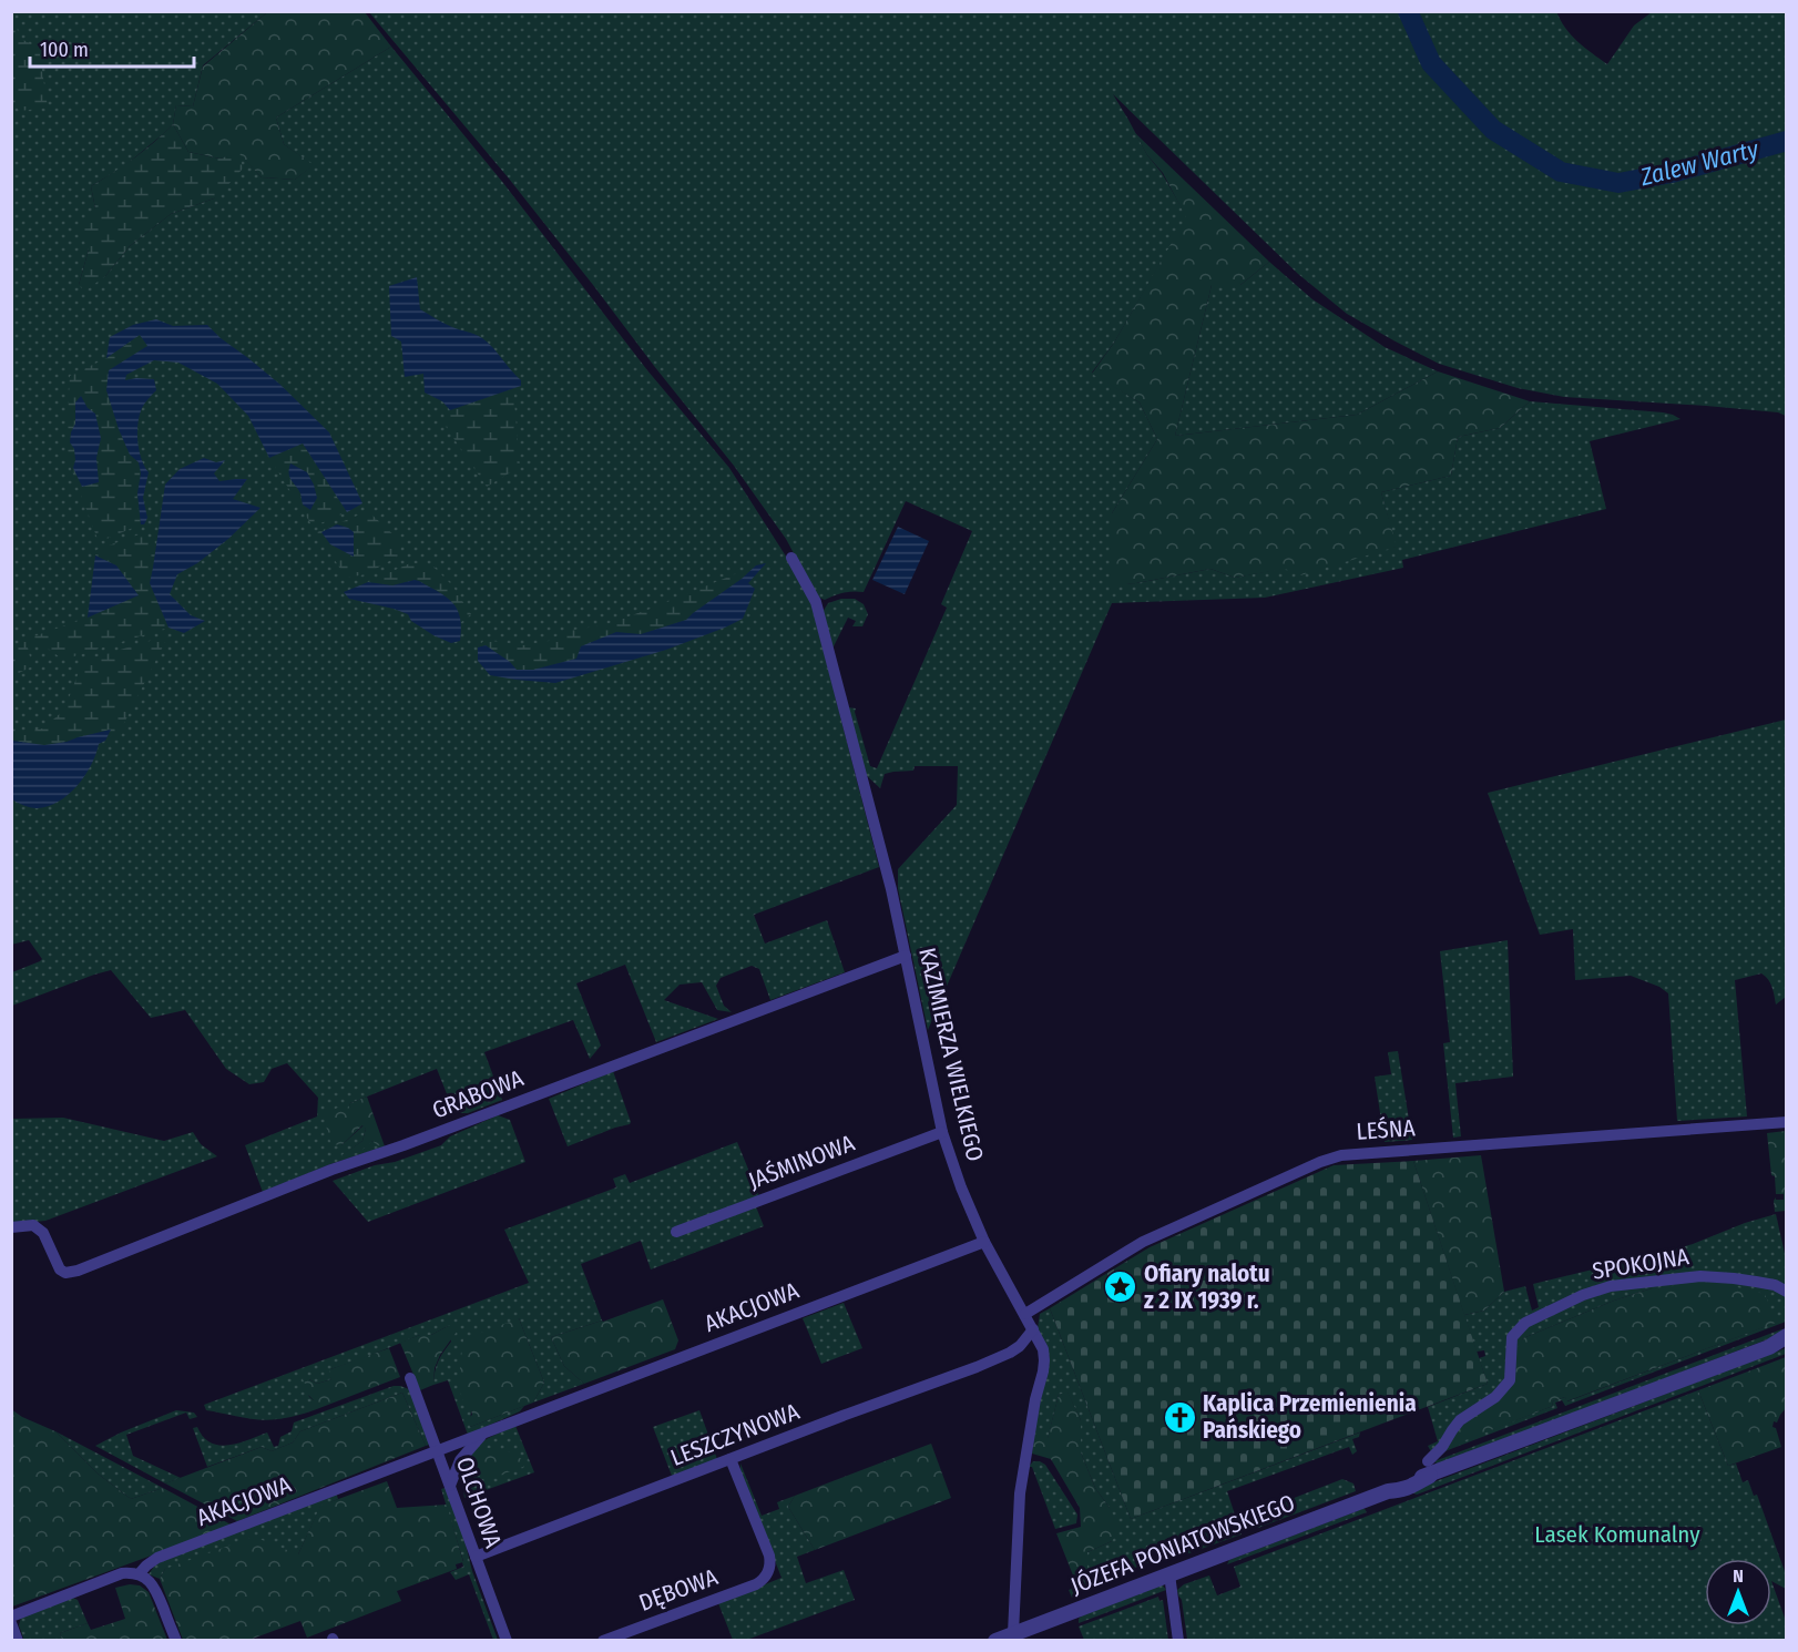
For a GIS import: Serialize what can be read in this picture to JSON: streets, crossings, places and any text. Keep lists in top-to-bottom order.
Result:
{
  "streets": {
    "street": [
      "KAZIMIERZA WIELKIEGO",
      "GRABOWA",
      "LEŚNA",
      "JAŚMINOWA",
      "SPOKOJNA",
      "AKACJOWA",
      "LESZCZYNOWA",
      "OLCHOWA",
      "JÓZEFA PONIATOWSKIEGO",
      "DĘBOWA"
    ]
  },
  "crossings": [
    ["KAZIMIERZA WIELKIEGO", "GRABOWA"],
    ["KAZIMIERZA WIELKIEGO", "LEŚNA"],
    ["KAZIMIERZA WIELKIEGO", "JAŚMINOWA"],
    ["KAZIMIERZA WIELKIEGO", "AKACJOWA"],
    ["KAZIMIERZA WIELKIEGO", "LESZCZYNOWA"],
    ["KAZIMIERZA WIELKIEGO", "JÓZEFA PONIATOWSKIEGO"],
    ["SPOKOJNA", "JÓZEFA PONIATOWSKIEGO"],
    ["AKACJOWA", "OLCHOWA"],
    ["LESZCZYNOWA", "OLCHOWA"],
    ["LESZCZYNOWA", "DĘBOWA"]
  ],
  "water": ["Zalew Warty"],
  "parks": ["Lasek Komunalny"],
  "places": {
    "place": ["Ofiary nalotu z 2 IX 1939 r."],
    "church": ["Kaplica Przemienienia Pańskiego"]
  },
  "scale_bar": "100 m",
  "north": "top"
}
